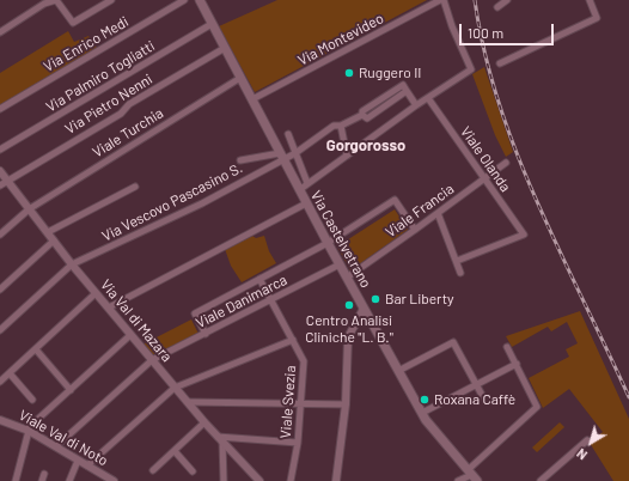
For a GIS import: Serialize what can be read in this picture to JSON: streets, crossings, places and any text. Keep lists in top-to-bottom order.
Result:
{
  "streets": {
    "main road": ["Via Castelvetrano"],
    "street": [
      "Via Montevideo",
      "Via Enrico Medi",
      "Via Palmiro Togliatti",
      "Via Pietro Nenni",
      "Viale Turchia",
      "Viale Olanda",
      "Via Vescovo Pascasino S.",
      "Viale Francia",
      "Viale Danimarca",
      "Via Val di Mazara",
      "Viale Svezia",
      "Viale Val di Noto"
    ]
  },
  "crossings": [
    ["Via Montevideo", "Via Castelvetrano"],
    ["Via Palmiro Togliatti", "Via Castelvetrano"],
    ["Via Pietro Nenni", "Via Castelvetrano"],
    ["Via Pietro Nenni", "Via Val di Mazara"],
    ["Viale Turchia", "Via Castelvetrano"],
    ["Viale Turchia", "Via Val di Mazara"],
    ["Viale Olanda", "Viale Francia"],
    ["Via Vescovo Pascasino S.", "Via Castelvetrano"],
    ["Via Vescovo Pascasino S.", "Via Val di Mazara"],
    ["Viale Francia", "Via Castelvetrano"],
    ["Via Castelvetrano", "Viale Danimarca"],
    ["Viale Danimarca", "Via Val di Mazara"],
    ["Viale Danimarca", "Viale Svezia"],
    ["Viale Danimarca", "Viale Val di Noto"]
  ],
  "districts": ["Gorgorosso"],
  "places": [
    "Ruggero II",
    "Bar Liberty",
    "Centro Analisi Cliniche \"L. B.\"",
    "Roxana Caffè"
  ],
  "scale_bar": "100 m",
  "north": "bottom left"
}
